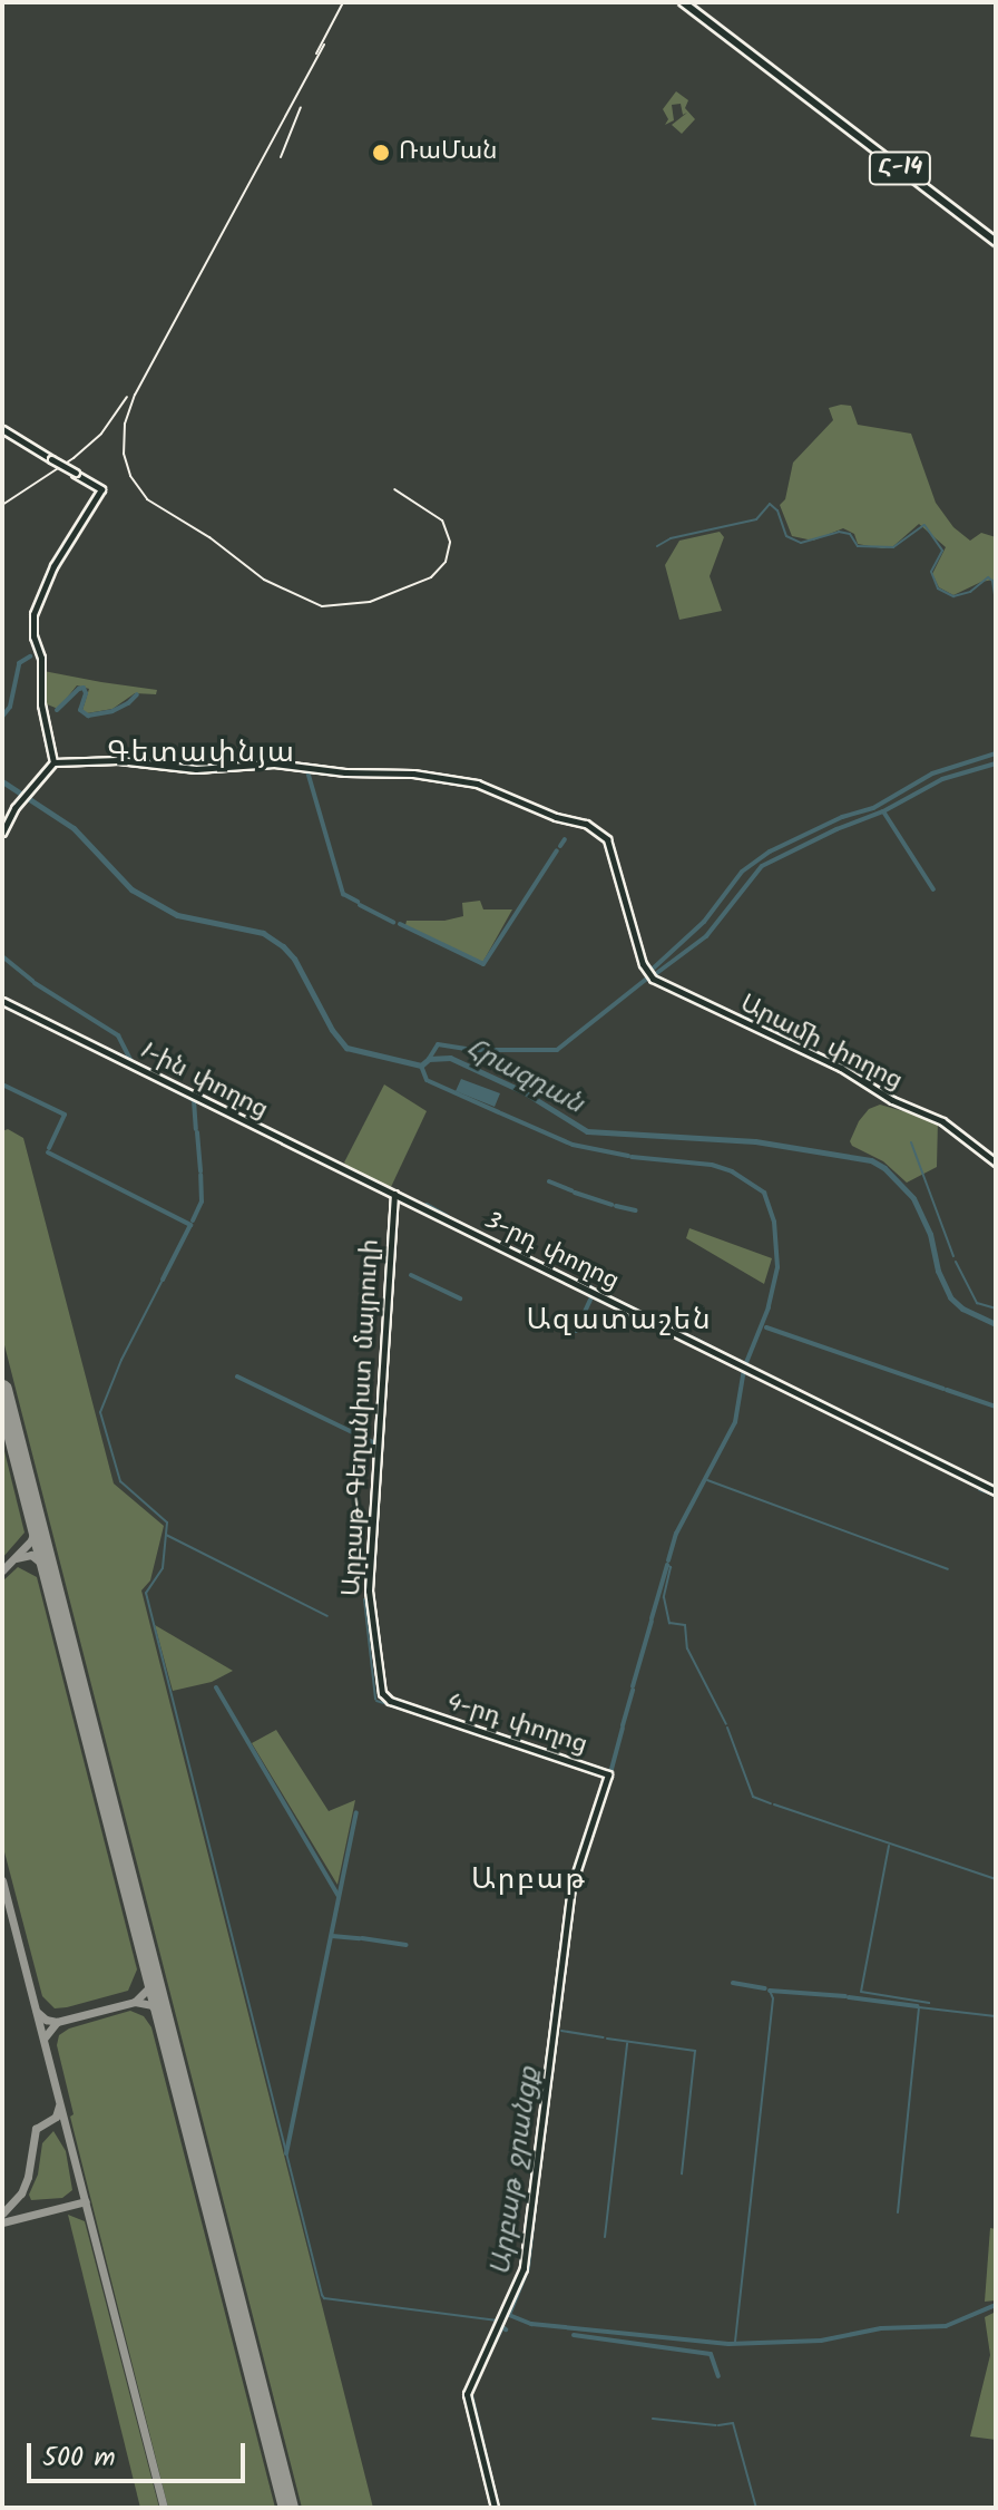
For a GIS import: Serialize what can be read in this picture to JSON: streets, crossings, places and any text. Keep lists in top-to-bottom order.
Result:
{
  "streets": {
    "main road": [
      "Հ-14",
      "Արամի փողոց",
      "1-ին փողոց",
      "3-րդ փողոց",
      "Արբաթ-Գեղանիստ մայրուղի",
      "4-րդ փողոց"
    ]
  },
  "crossings": [
    ["1-ին փողոց", "3-րդ փողոց"],
    ["1-ին փողոց", "Արբաթ-Գեղանիստ մայրուղի"],
    ["3-րդ փողոց", "Արբաթ-Գեղանիստ մայրուղի"],
    ["Արբաթ-Գեղանիստ մայրուղի", "4-րդ փողոց"]
  ],
  "districts": ["Գետափնյա", "Ազատաշեն", "Արբաթ"],
  "water": ["Հրազդան", "Արբաթ ջրանցք"],
  "places": ["ՌաՄան"],
  "scale_bar": "500 m"
}
